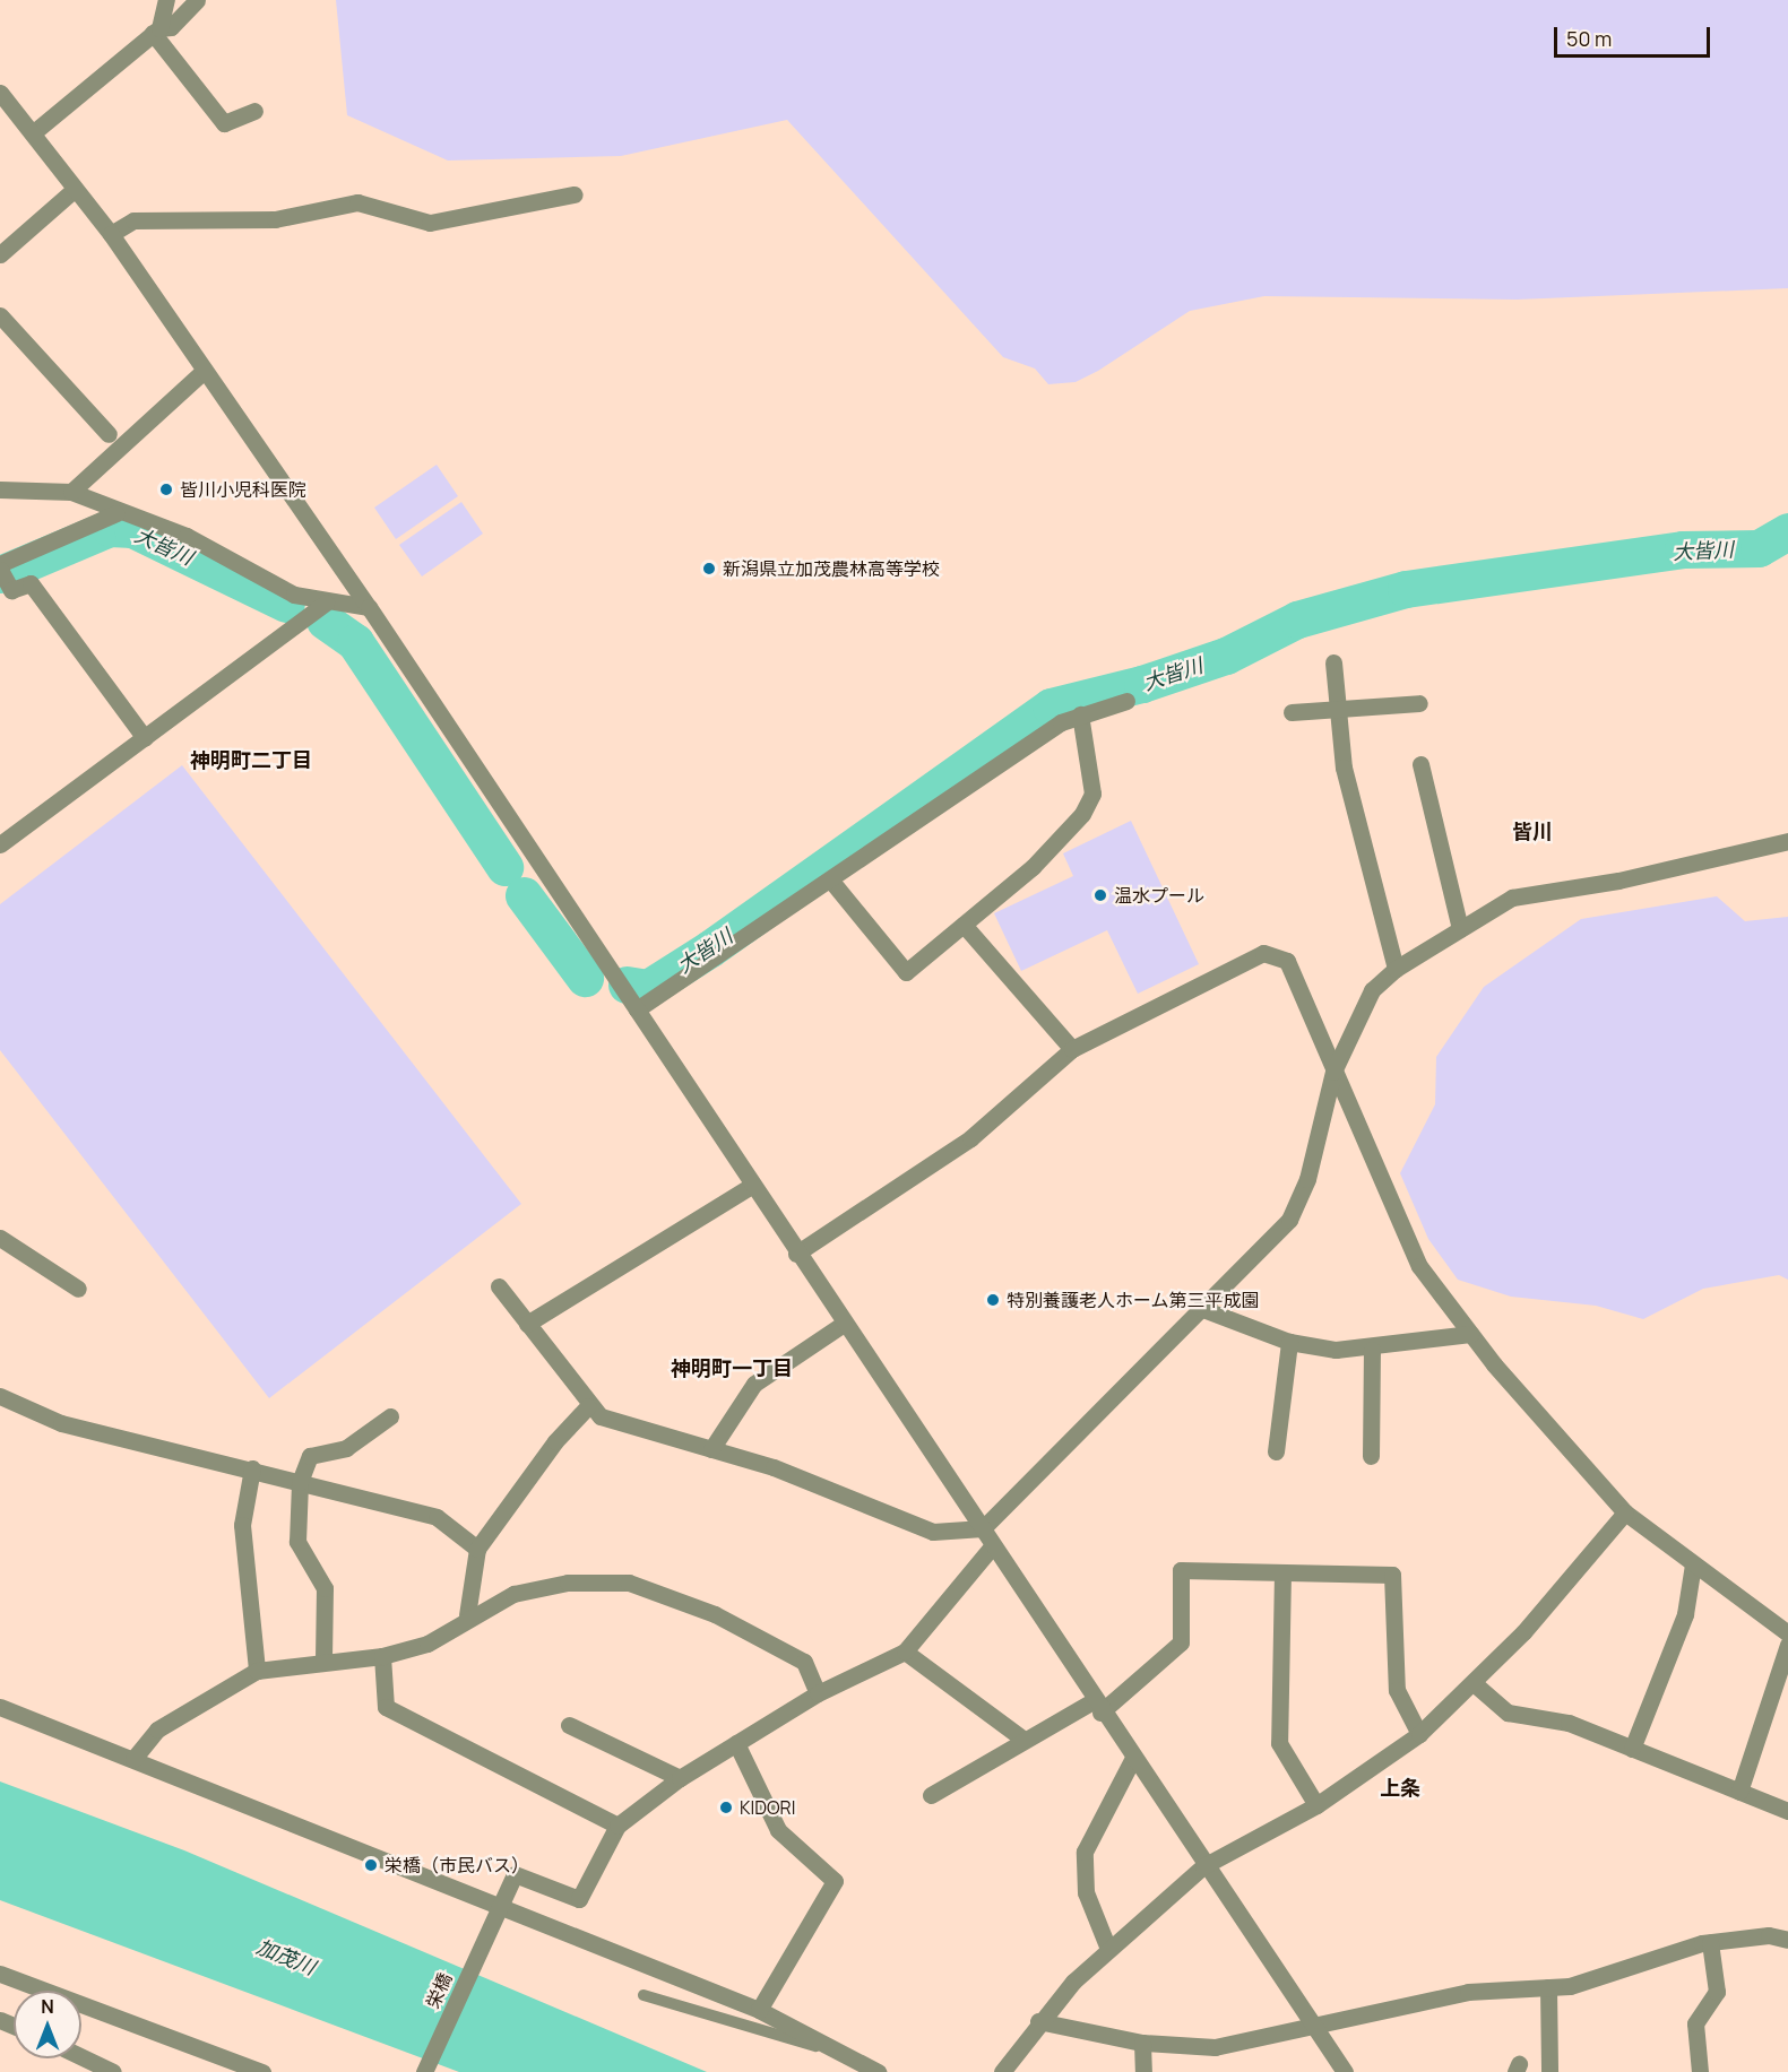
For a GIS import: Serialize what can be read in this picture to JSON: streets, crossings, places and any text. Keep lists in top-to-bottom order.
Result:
{
  "streets": {
    "street": ["栄橋"]
  },
  "districts": [
    "神明町二丁目",
    "皆川",
    "神明町一丁目",
    "上条"
  ],
  "water": ["大皆川", "加茂川"],
  "places": [
    "皆川小児科医院",
    "新潟県立加茂農林高等学校",
    "温水プール",
    "特別養護老人ホーム第三平成園",
    "KIDORI",
    "栄橋（市民バス）"
  ],
  "scale_bar": "50 m",
  "north": "top"
}
